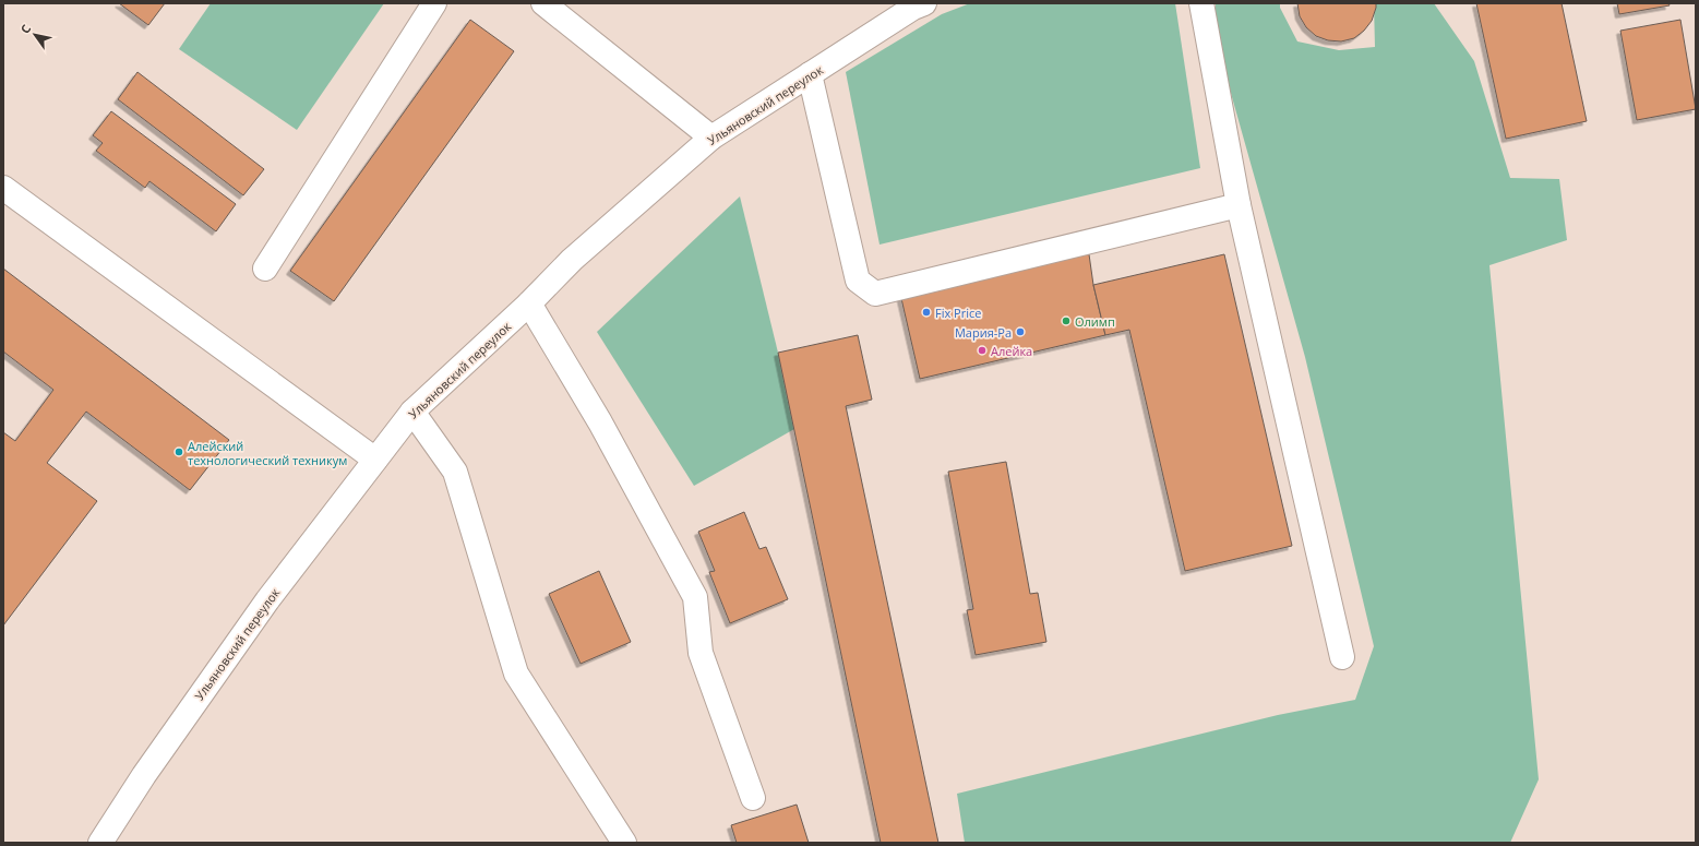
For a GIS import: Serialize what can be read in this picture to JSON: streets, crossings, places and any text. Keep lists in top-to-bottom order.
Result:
{
  "streets": {
    "main road": ["Ульяновский переулок"]
  },
  "places": [
    "Fix Price",
    "Олимп",
    "Мария-Ра",
    "Алейка",
    "Алейский технологический техникум"
  ],
  "north": "top left"
}
